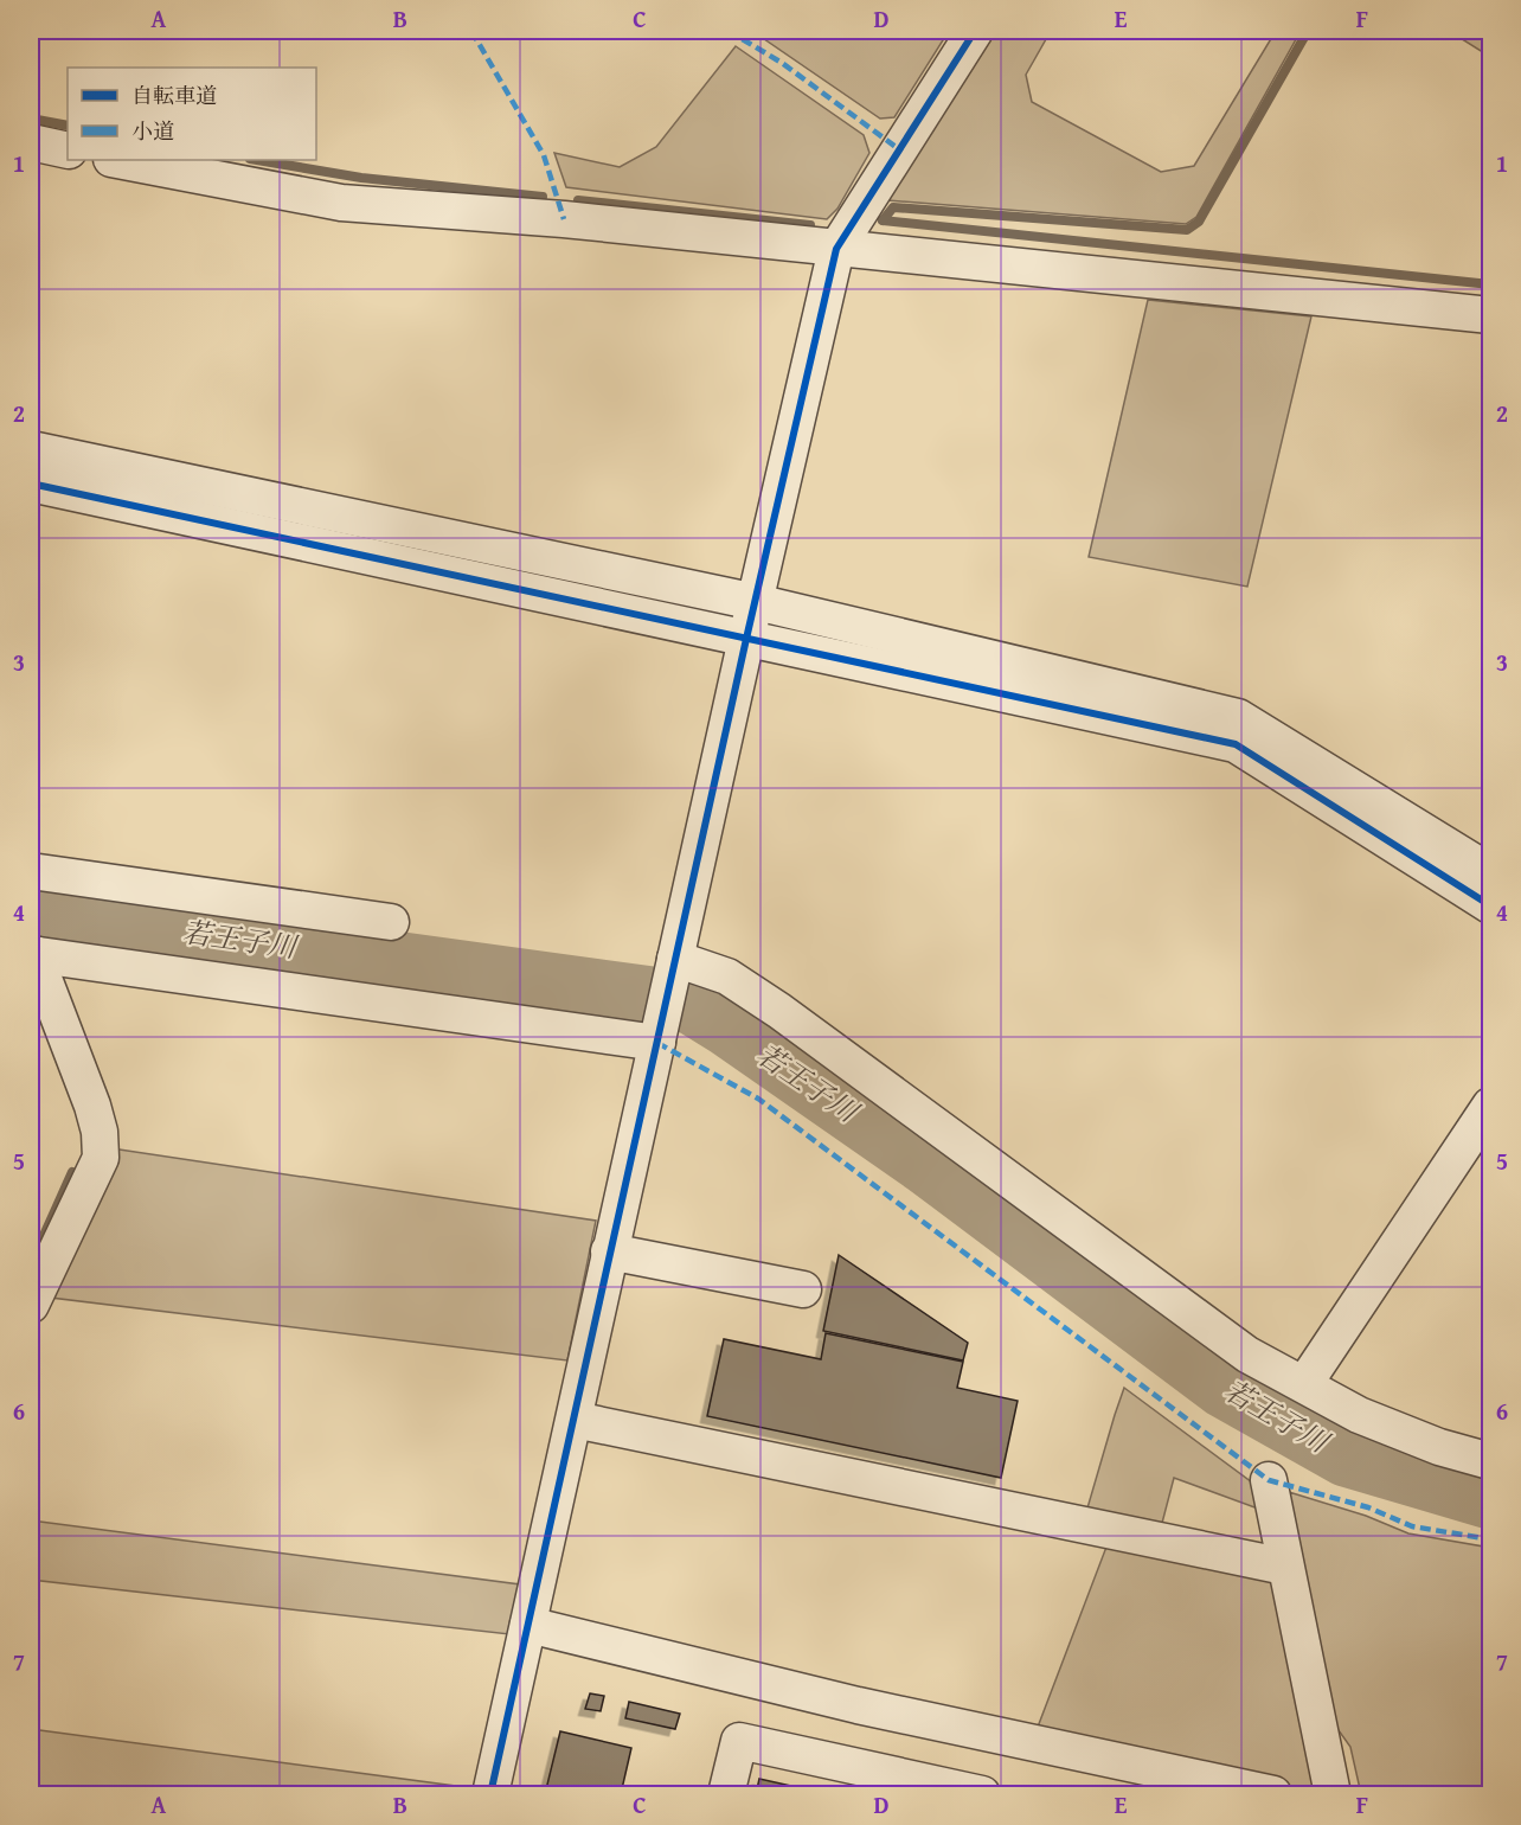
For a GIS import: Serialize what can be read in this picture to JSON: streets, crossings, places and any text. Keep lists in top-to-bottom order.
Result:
{
  "water": ["若王子川"],
  "legend": ["自転車道", "小道"],
  "grid": {
    "columns": [
      "A",
      "B",
      "C",
      "D",
      "E",
      "F"
    ],
    "rows": [
      "1",
      "2",
      "3",
      "4",
      "5",
      "6",
      "7"
    ]
  }
}
